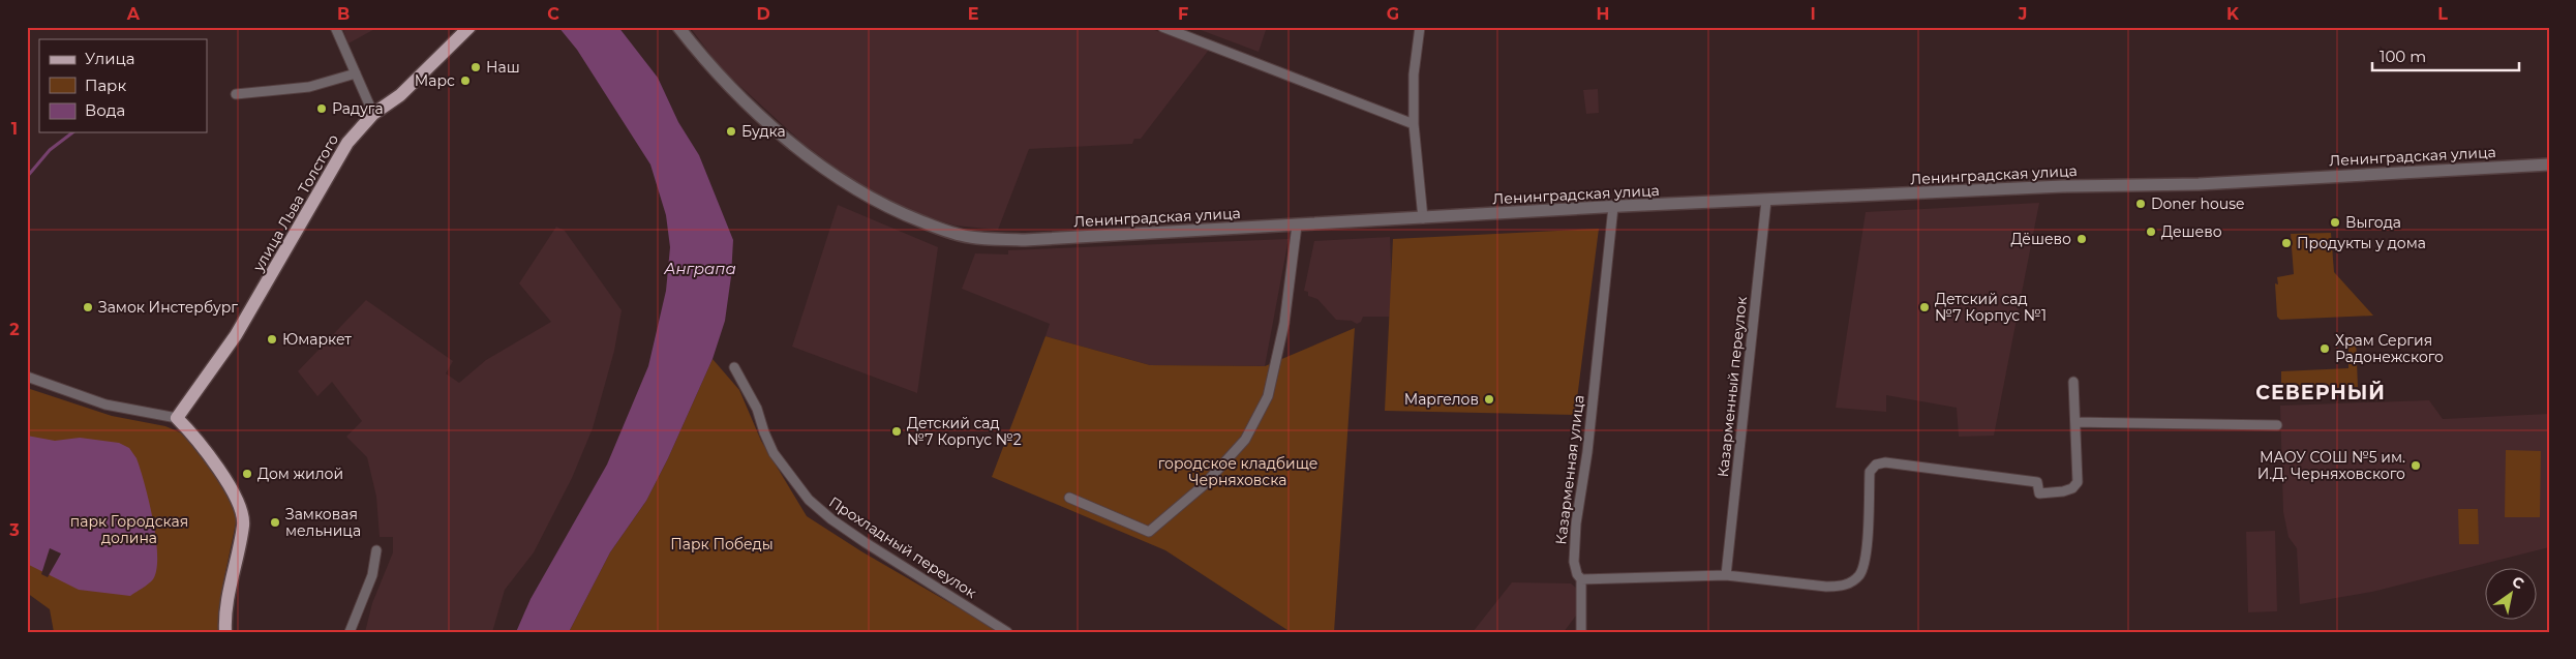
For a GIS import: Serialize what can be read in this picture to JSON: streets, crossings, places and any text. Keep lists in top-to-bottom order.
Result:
{
  "streets": {
    "main road": ["улица Льва Толстого"],
    "street": [
      "Ленинградская улица",
      "Казарменный переулок",
      "Казарменная улица",
      "Прохладный переулок"
    ]
  },
  "crossings": [
    ["Ленинградская улица", "Казарменный переулок"],
    ["Ленинградская улица", "Казарменная улица"]
  ],
  "districts": ["СЕВЕРНЫЙ"],
  "water": ["Анграпа"],
  "parks": ["городское кладбище Черняховска", "парк Городская долина", "Парк Победы"],
  "places": [
    "Наш",
    "Марс",
    "Радуга",
    "Будка",
    "Doner house",
    "Выгода",
    "Дешево",
    "Дёшево",
    "Продукты у дома",
    "Замок Инстербург",
    "Детский сад №7 Корпус №1",
    "Юмаркет",
    "Храм Сергия Радонежского",
    "Маргелов",
    "Детский сад №7 Корпус №2",
    "МАОУ СОШ №5 им. И.Д. Черняховского",
    "Дом жилой",
    "Замковая мельница"
  ],
  "legend": ["Улица", "Парк", "Вода"],
  "scale_bar": "100 m",
  "north": "top right",
  "grid": {
    "columns": [
      "A",
      "B",
      "C",
      "D",
      "E",
      "F",
      "G",
      "H",
      "I",
      "J",
      "K",
      "L"
    ],
    "rows": ["1", "2", "3"]
  }
}
